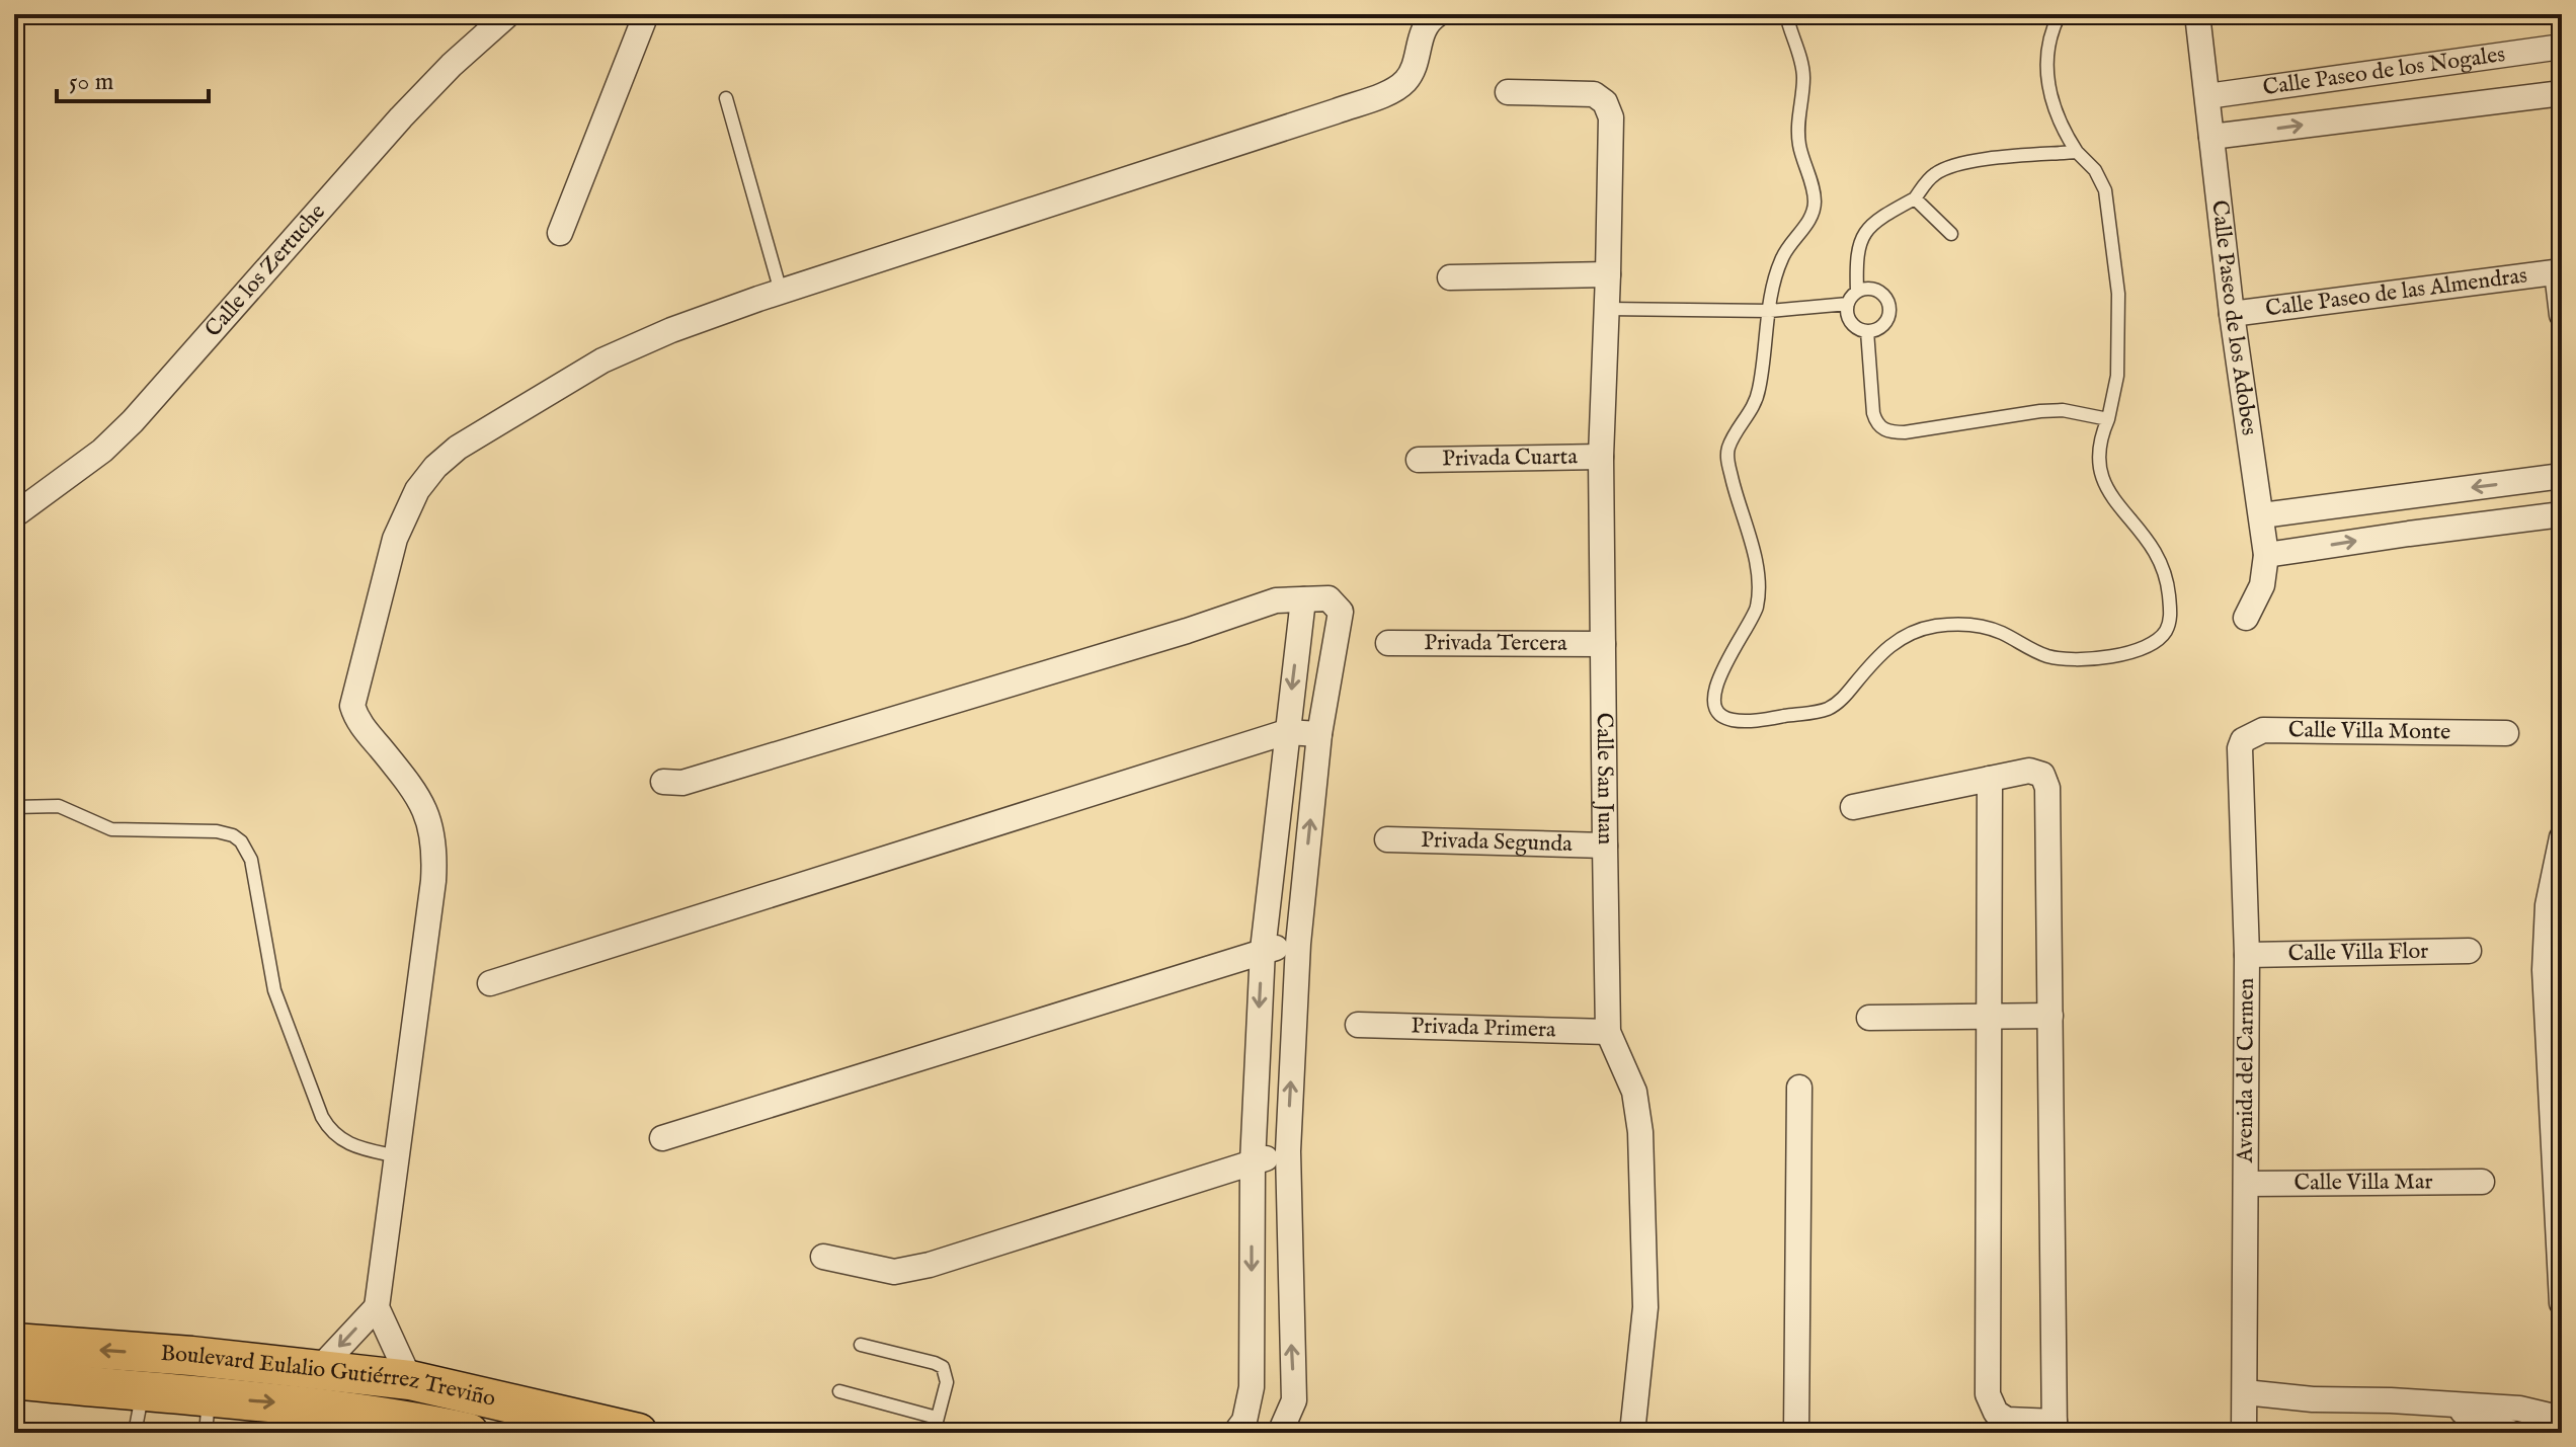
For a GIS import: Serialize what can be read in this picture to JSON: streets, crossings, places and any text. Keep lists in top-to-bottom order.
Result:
{
  "streets": {
    "main road": ["Boulevard Eulalio Gutiérrez Treviño"],
    "street": [
      "Calle Paseo de los Nogales",
      "Calle los Zertuche",
      "Calle Paseo de las Almendras",
      "Calle Paseo de los Adobes",
      "Privada Cuarta",
      "Privada Tercera",
      "Calle Villa Monte",
      "Calle San Juan",
      "Privada Segunda",
      "Calle Villa Flor",
      "Privada Primera",
      "Avenida del Carmen",
      "Calle Villa Mar"
    ]
  },
  "crossings": [
    ["Calle Paseo de los Nogales", "Calle Paseo de los Adobes"],
    ["Calle Paseo de las Almendras", "Calle Paseo de los Adobes"],
    ["Privada Cuarta", "Calle San Juan"],
    ["Privada Tercera", "Calle San Juan"],
    ["Calle Villa Monte", "Avenida del Carmen"],
    ["Calle San Juan", "Privada Segunda"],
    ["Calle San Juan", "Privada Primera"],
    ["Calle Villa Flor", "Avenida del Carmen"],
    ["Avenida del Carmen", "Calle Villa Mar"]
  ],
  "scale_bar": "50 m"
}
